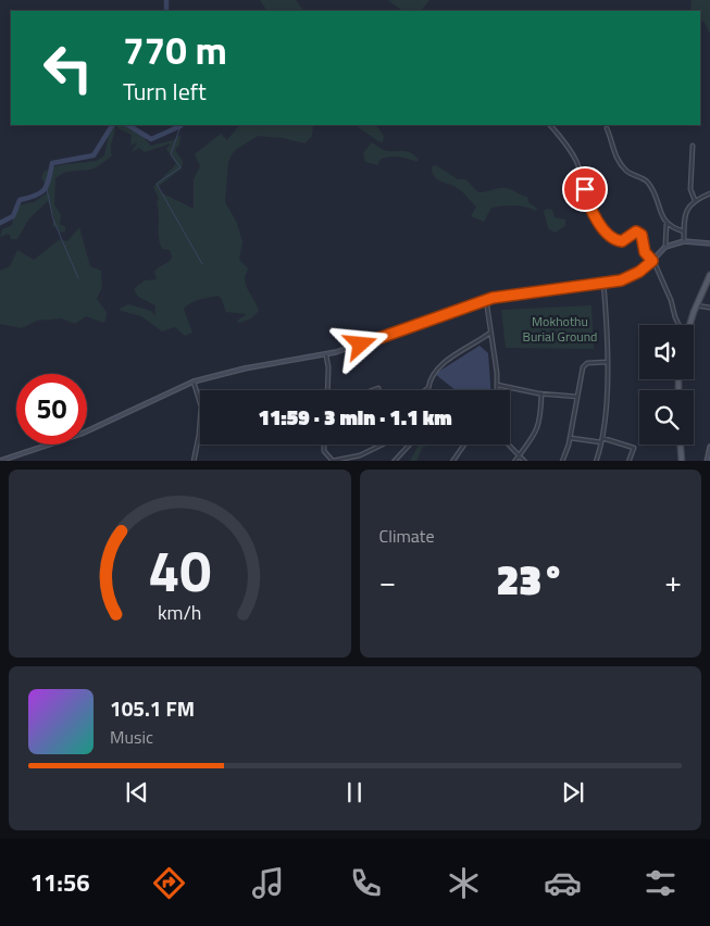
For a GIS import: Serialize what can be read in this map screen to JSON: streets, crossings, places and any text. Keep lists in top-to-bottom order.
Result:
{
  "parks": ["Mokhothu Burial Ground"],
  "page": {
    "turn": ["770 m", "Turn left"],
    "limit": "50",
    "trip": "11:59 · 3 min · 1.1 km",
    "tile": "Climate",
    "heat": ["−", "23°", "+"],
    "song": ["105.1 FM", "Music"],
    "tabs": "11:56",
    "gauge": ["40", "km/h"]
  }
}
